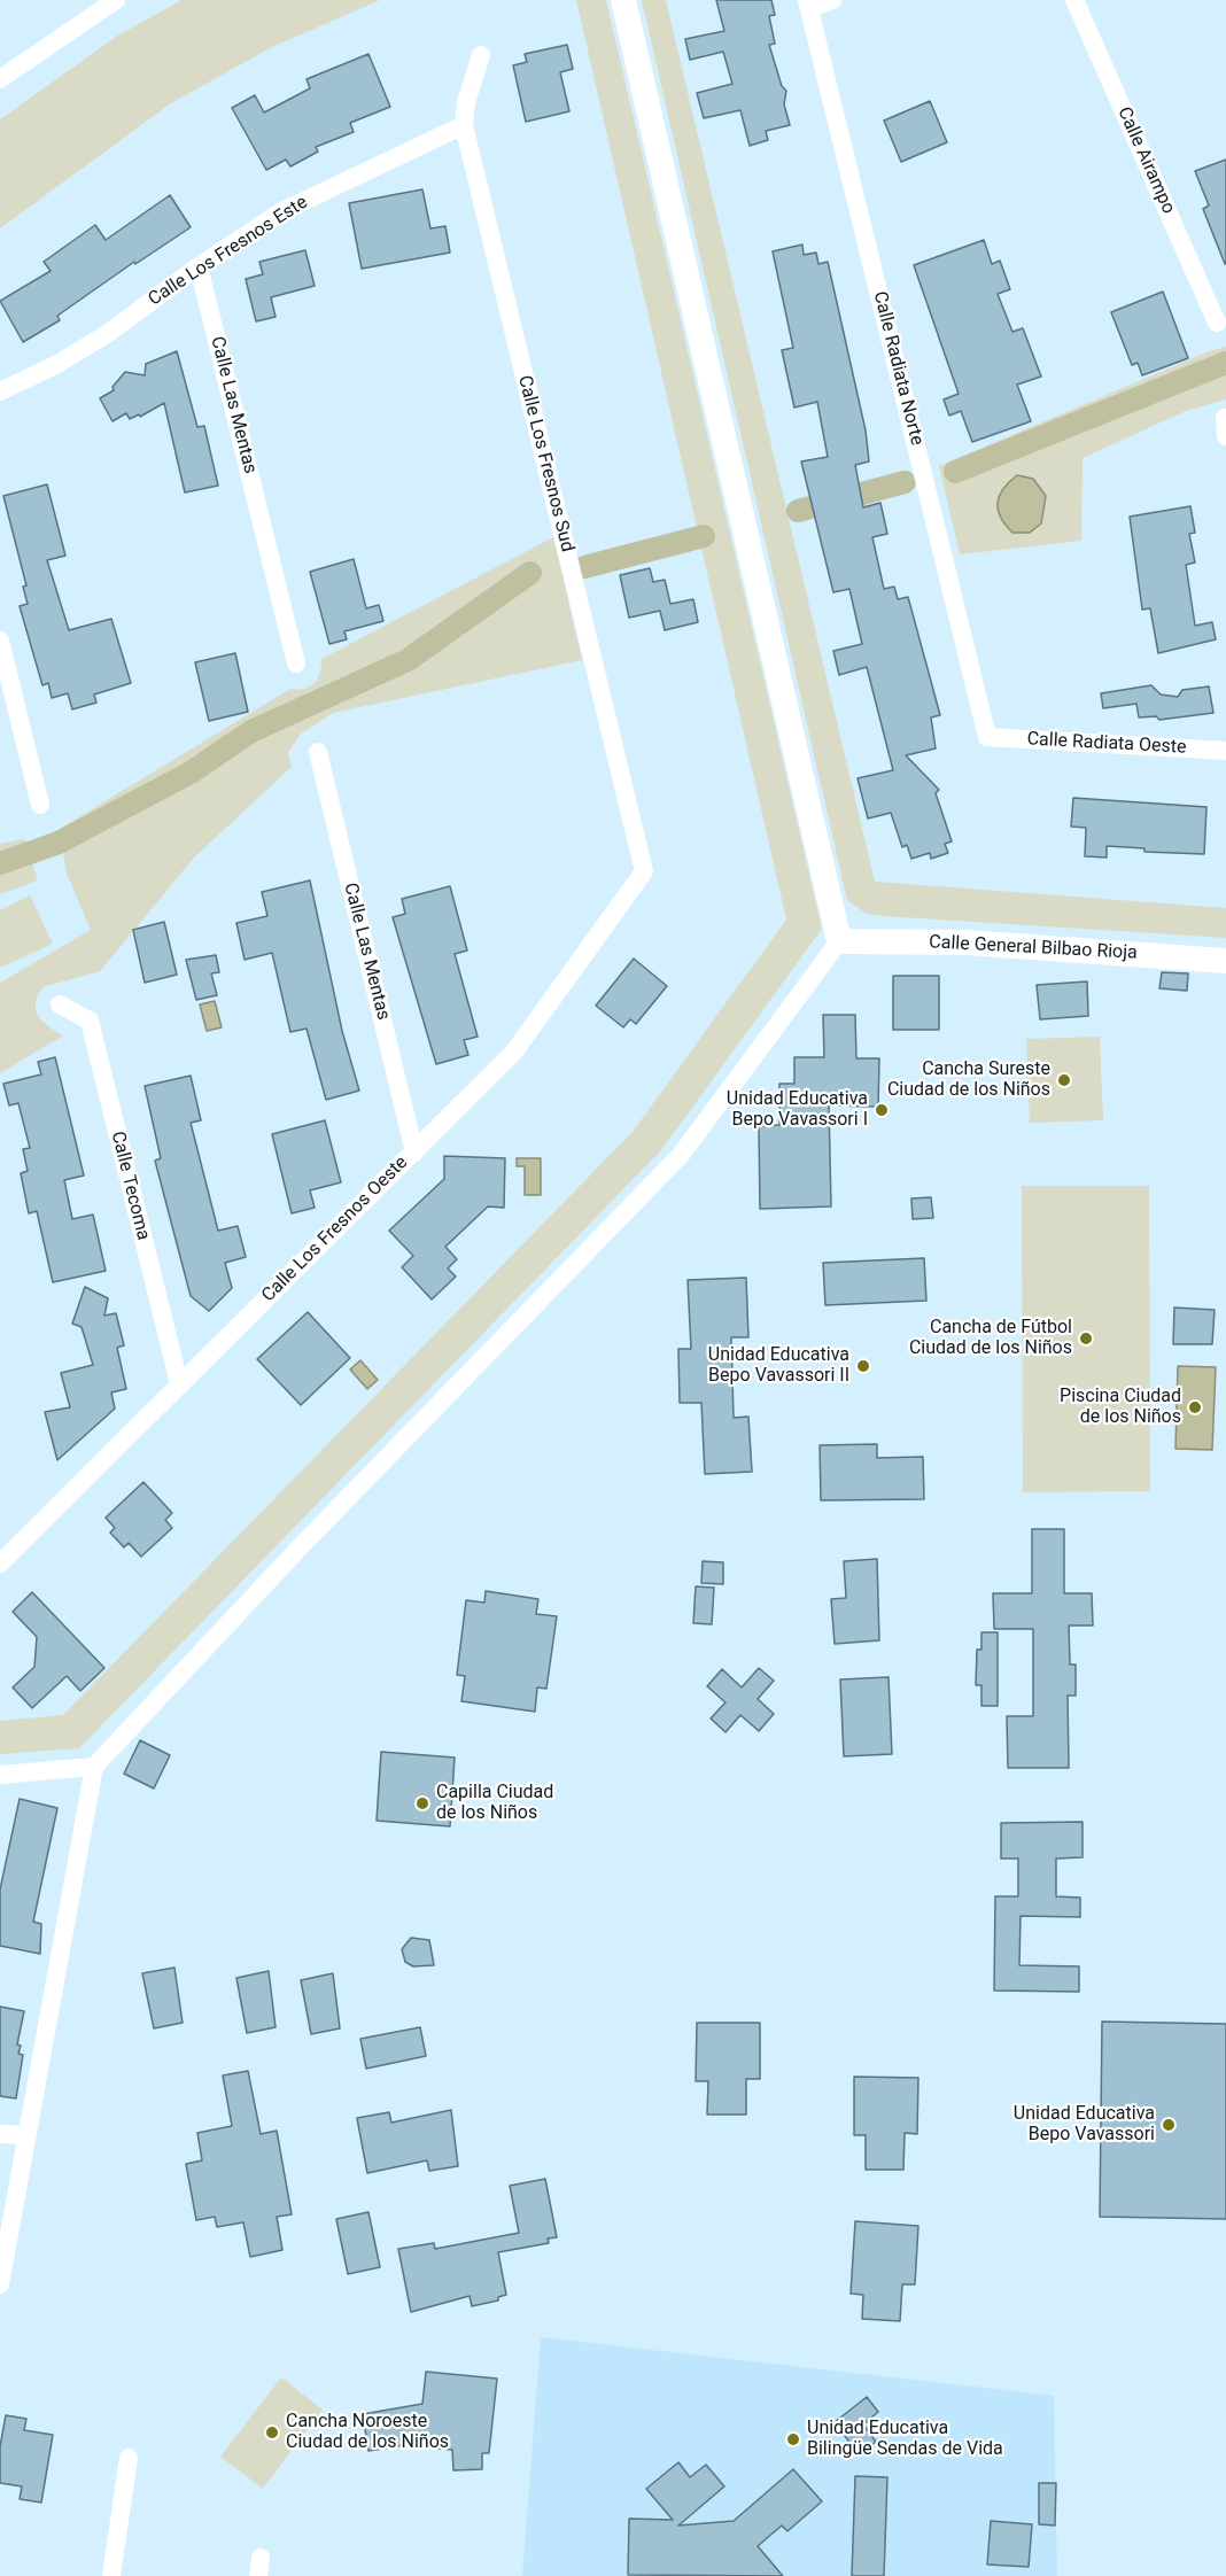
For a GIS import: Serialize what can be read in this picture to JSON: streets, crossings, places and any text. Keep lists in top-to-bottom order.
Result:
{
  "streets": {
    "street": [
      "Calle Airampo",
      "Calle Los Fresnos Este",
      "Calle Radiata Norte",
      "Calle Las Mentas",
      "Calle Los Fresnos Sud",
      "Calle Radiata Oeste",
      "Calle General Bilbao Rioja",
      "Calle Tecoma",
      "Calle Los Fresnos Oeste"
    ]
  },
  "crossings": [
    ["Calle Los Fresnos Este", "Calle Las Mentas"],
    ["Calle Los Fresnos Este", "Calle Los Fresnos Sud"],
    ["Calle Radiata Norte", "Calle Radiata Oeste"],
    ["Calle Las Mentas", "Calle Los Fresnos Oeste"],
    ["Calle Los Fresnos Sud", "Calle Los Fresnos Oeste"],
    ["Calle Tecoma", "Calle Los Fresnos Oeste"]
  ],
  "places": [
    "Cancha Sureste Ciudad de los Niños",
    "Unidad Educativa Bepo Vavassori I",
    "Cancha de Fútbol Ciudad de los Niños",
    "Unidad Educativa Bepo Vavassori II",
    "Piscina Ciudad de los Niños",
    "Capilla Ciudad de los Niños",
    "Unidad Educativa Bepo Vavassori",
    "Cancha Noroeste Ciudad de los Niños",
    "Unidad Educativa Bilingüe Sendas de Vida"
  ]
}
